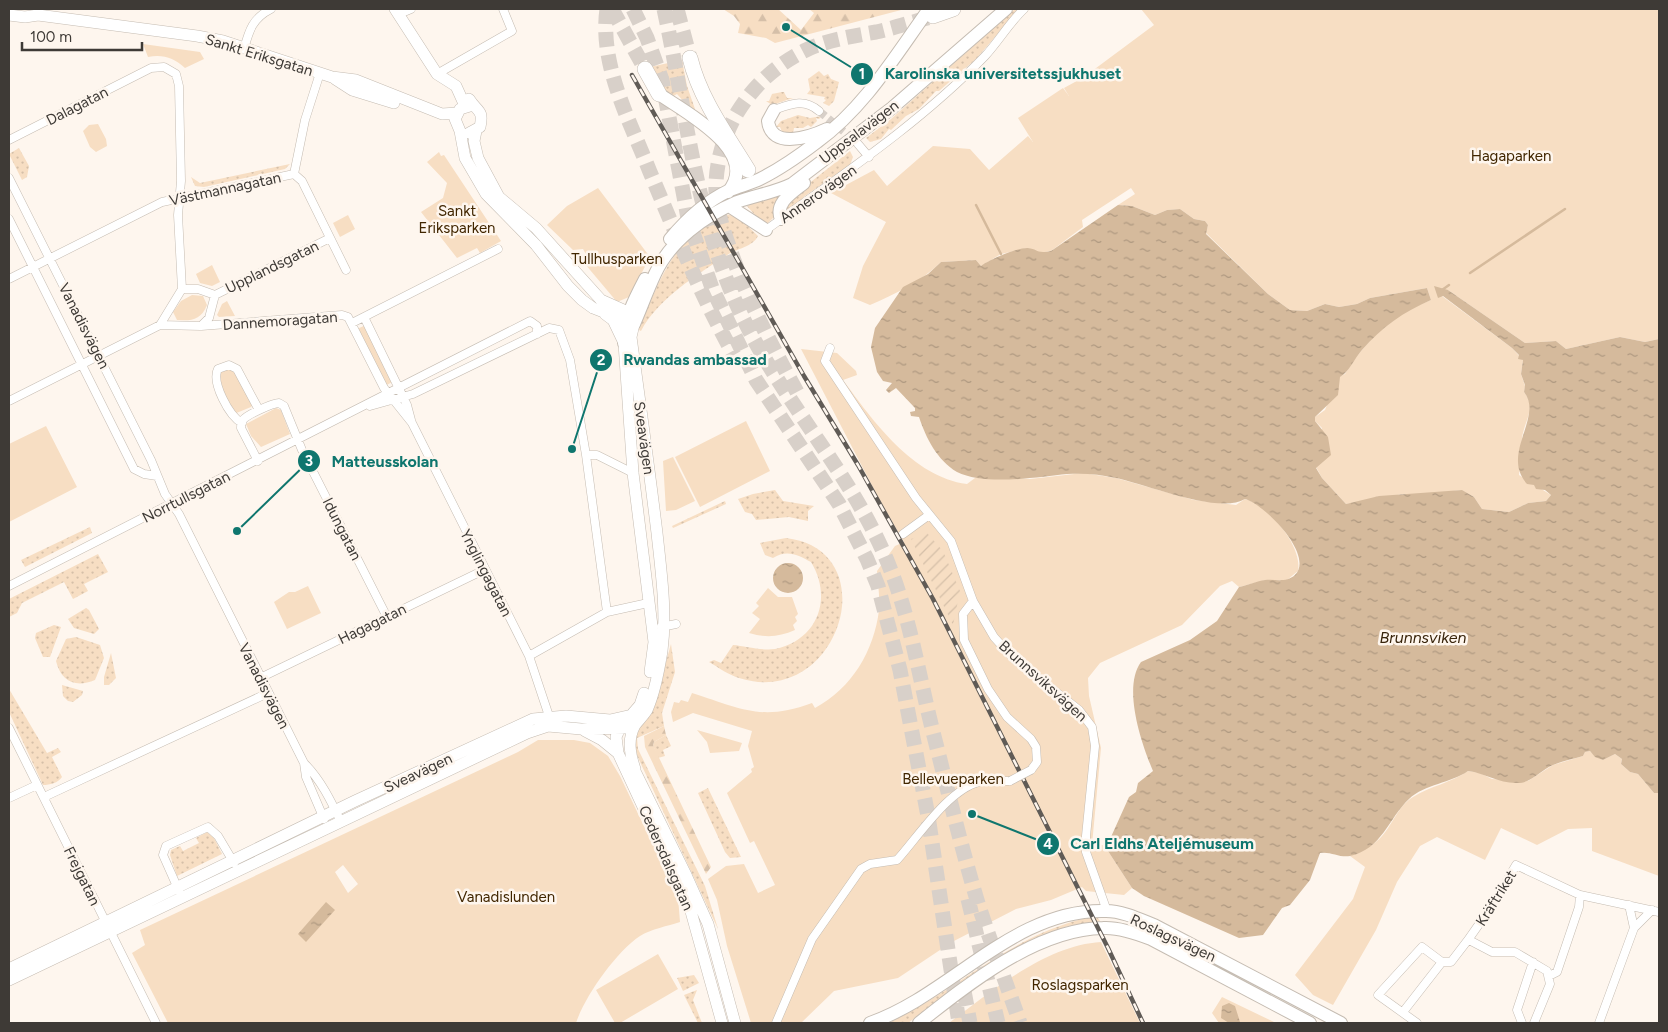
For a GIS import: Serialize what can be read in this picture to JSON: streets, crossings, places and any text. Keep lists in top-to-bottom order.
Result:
{
  "streets": {
    "main road": [
      "Sankt Eriksgatan",
      "Uppsalavägen",
      "Sveavägen",
      "Cedersdalsgatan",
      "Roslagsvägen"
    ],
    "street": [
      "Dalagatan",
      "Västmannagatan",
      "Annerovägen",
      "Upplandsgatan",
      "Dannemoragatan",
      "Vanadisvägen",
      "Norrtullsgatan",
      "Idungatan",
      "Ynglingagatan",
      "Hagagatan",
      "Brunnsviksvägen",
      "Frejgatan",
      "Kräftriket"
    ]
  },
  "crossings": [
    ["Sankt Eriksgatan", "Västmannagatan"],
    ["Dalagatan", "Västmannagatan"],
    ["Uppsalavägen", "Annerovägen"],
    ["Uppsalavägen", "Sveavägen"],
    ["Västmannagatan", "Upplandsgatan"],
    ["Västmannagatan", "Vanadisvägen"],
    ["Upplandsgatan", "Dannemoragatan"],
    ["Dannemoragatan", "Ynglingagatan"],
    ["Vanadisvägen", "Sveavägen"],
    ["Vanadisvägen", "Norrtullsgatan"],
    ["Vanadisvägen", "Hagagatan"],
    ["Sveavägen", "Ynglingagatan"],
    ["Sveavägen", "Cedersdalsgatan"],
    ["Sveavägen", "Frejgatan"],
    ["Norrtullsgatan", "Idungatan"],
    ["Norrtullsgatan", "Ynglingagatan"],
    ["Idungatan", "Hagagatan"],
    ["Ynglingagatan", "Hagagatan"],
    ["Brunnsviksvägen", "Roslagsvägen"]
  ],
  "water": ["Brunnsviken"],
  "parks": [
    "Hagaparken",
    "Sankt Eriksparken",
    "Tullhusparken",
    "Bellevueparken",
    "Vanadislunden",
    "Roslagsparken"
  ],
  "places": [
    "Karolinska universitetssjukhuset",
    "Rwandas ambassad",
    "Matteusskolan",
    "Carl Eldhs Ateljémuseum"
  ],
  "scale_bar": "100 m"
}
